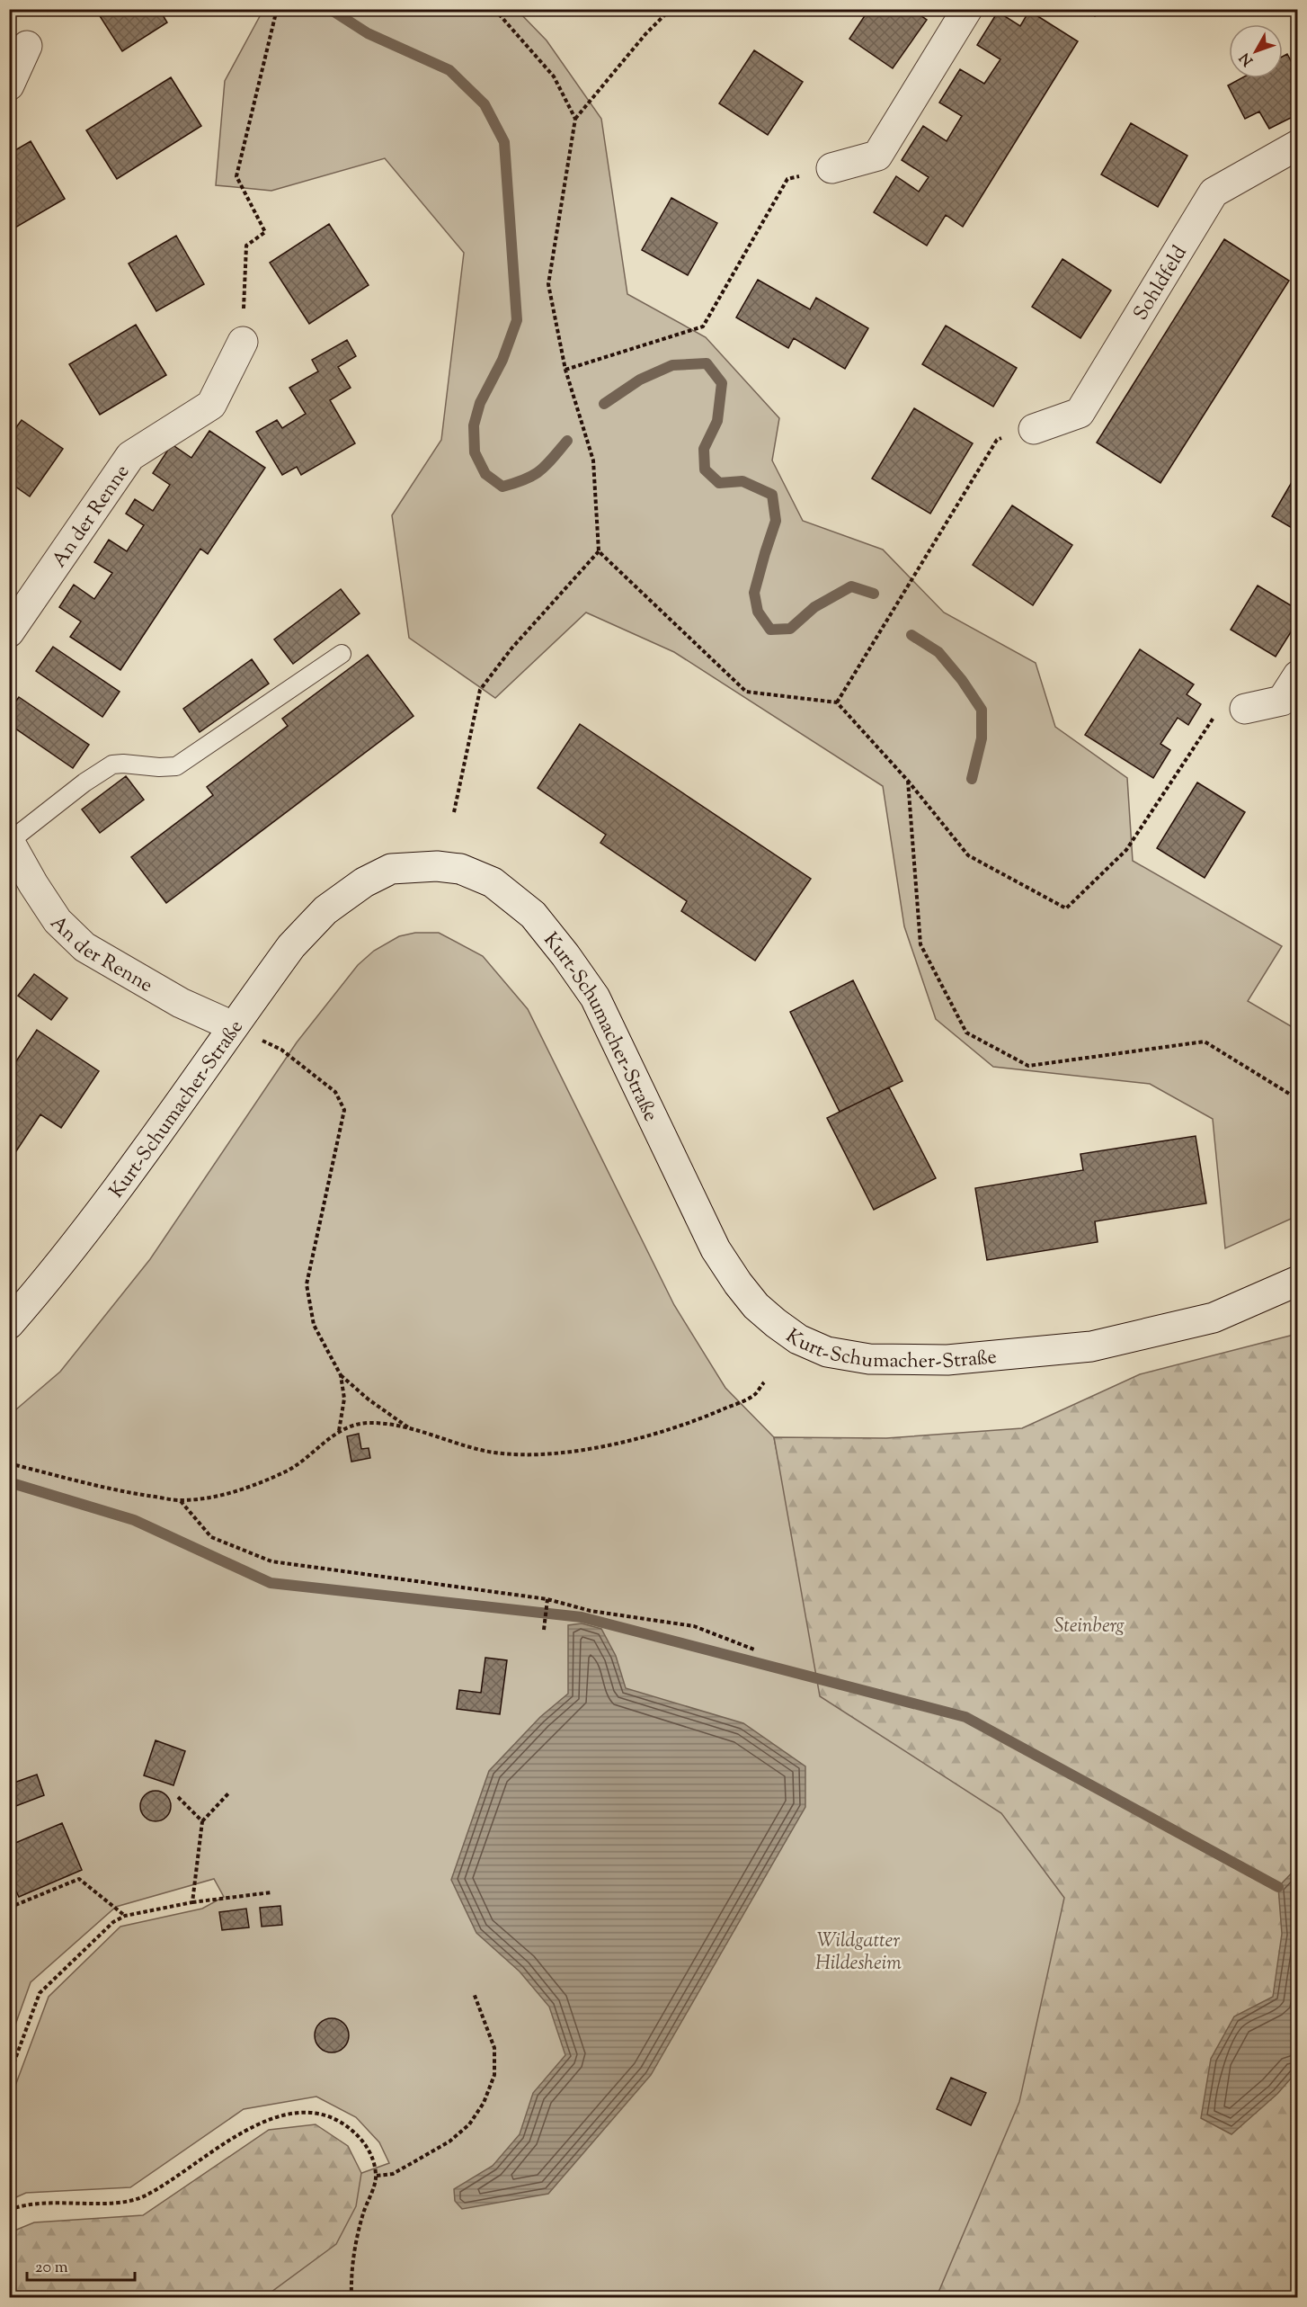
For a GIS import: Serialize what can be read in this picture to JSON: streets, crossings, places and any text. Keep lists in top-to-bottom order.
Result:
{
  "streets": {
    "street": ["Sohldfeld", "An der Renne", "Kurt-Schumacher-Straße"]
  },
  "crossings": [
    ["An der Renne", "Kurt-Schumacher-Straße"]
  ],
  "parks": ["Steinberg", "Wildgatter Hildesheim"],
  "scale_bar": "20 m",
  "north": "bottom left"
}
